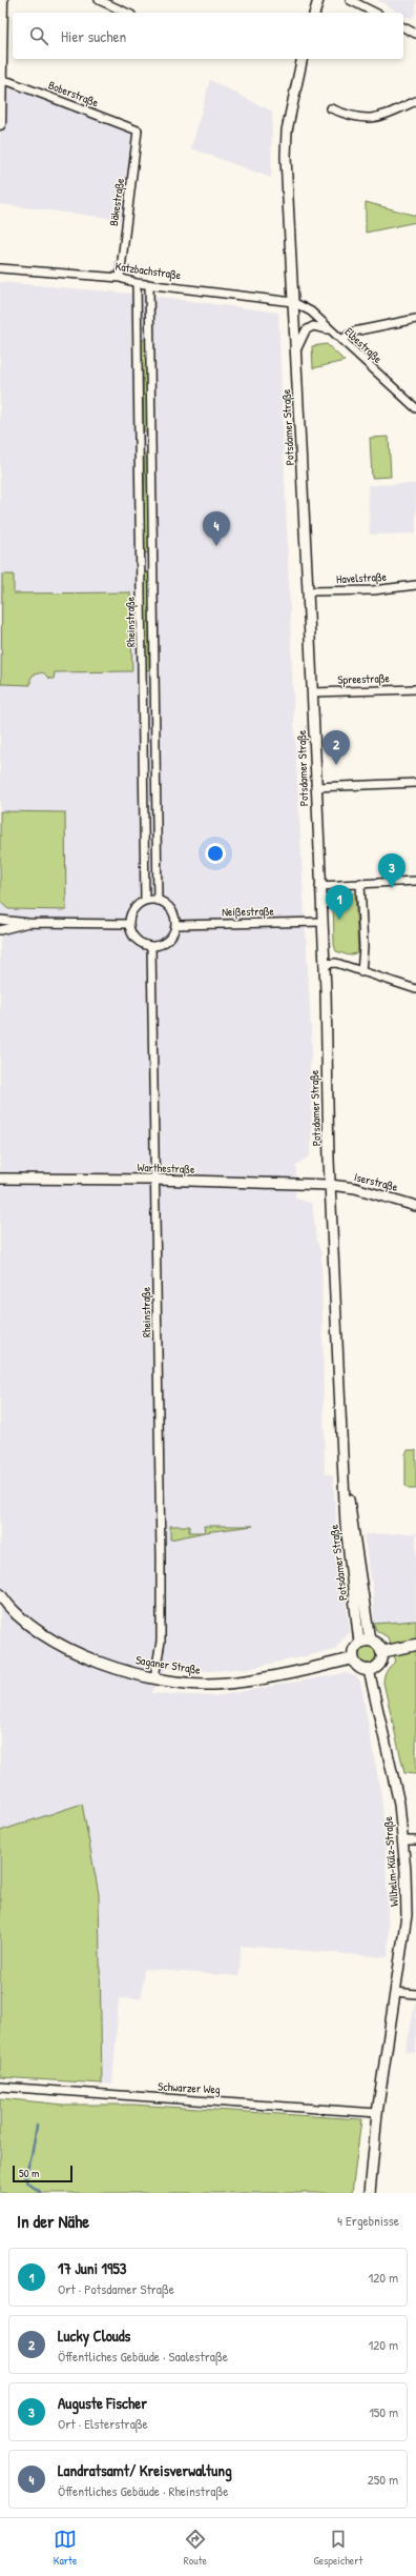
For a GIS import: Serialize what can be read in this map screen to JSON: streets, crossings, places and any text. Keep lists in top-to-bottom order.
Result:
{
  "streets": {
    "main road": ["Potsdamer Straße", "Saganer Straße"],
    "street": [
      "Boberstraße",
      "Bäkestraße",
      "Katzbachstraße",
      "Elbestraße",
      "Havelstraße",
      "Rheinstraße",
      "Spreestraße",
      "Neißestraße",
      "Warthestraße",
      "Iserstraße",
      "Wilhelm-Külz-Straße",
      "Schwarzer Weg"
    ]
  },
  "crossings": [
    ["Boberstraße", "Bäkestraße"],
    ["Bäkestraße", "Katzbachstraße"],
    ["Katzbachstraße", "Elbestraße"],
    ["Katzbachstraße", "Potsdamer Straße"],
    ["Katzbachstraße", "Rheinstraße"],
    ["Elbestraße", "Potsdamer Straße"],
    ["Potsdamer Straße", "Havelstraße"],
    ["Potsdamer Straße", "Spreestraße"],
    ["Potsdamer Straße", "Neißestraße"],
    ["Potsdamer Straße", "Warthestraße"],
    ["Potsdamer Straße", "Iserstraße"],
    ["Potsdamer Straße", "Saganer Straße"],
    ["Potsdamer Straße", "Wilhelm-Külz-Straße"],
    ["Rheinstraße", "Neißestraße"],
    ["Rheinstraße", "Warthestraße"],
    ["Rheinstraße", "Saganer Straße"],
    ["Warthestraße", "Iserstraße"],
    ["Saganer Straße", "Wilhelm-Külz-Straße"],
    ["Wilhelm-Külz-Straße", "Schwarzer Weg"]
  ],
  "scale_bar": "50 m",
  "page": {
    "search": "Hier suchen",
    "pins": [
      "4",
      "2",
      "3",
      "1"
    ],
    "scale": "50 m",
    "heading": ["In der Nähe", "4 Ergebnisse"],
    "list": [
      {
        "mark": "1",
        "name": "17 Juni 1953",
        "note": "Ort · Potsdamer Straße",
        "value": "120 m"
      },
      {
        "mark": "2",
        "name": "Lucky Clouds",
        "note": "Öffentliches Gebäude · Saalestraße",
        "value": "120 m"
      },
      {
        "mark": "3",
        "name": "Auguste Fischer",
        "note": "Ort · Elsterstraße",
        "value": "150 m"
      },
      {
        "mark": "4",
        "name": "Landratsamt/ Kreisverwaltung",
        "note": "Öffentliches Gebäude · Rheinstraße",
        "value": "250 m"
      }
    ],
    "nav": ["Karte", "Route", "Gespeichert"]
  }
}
